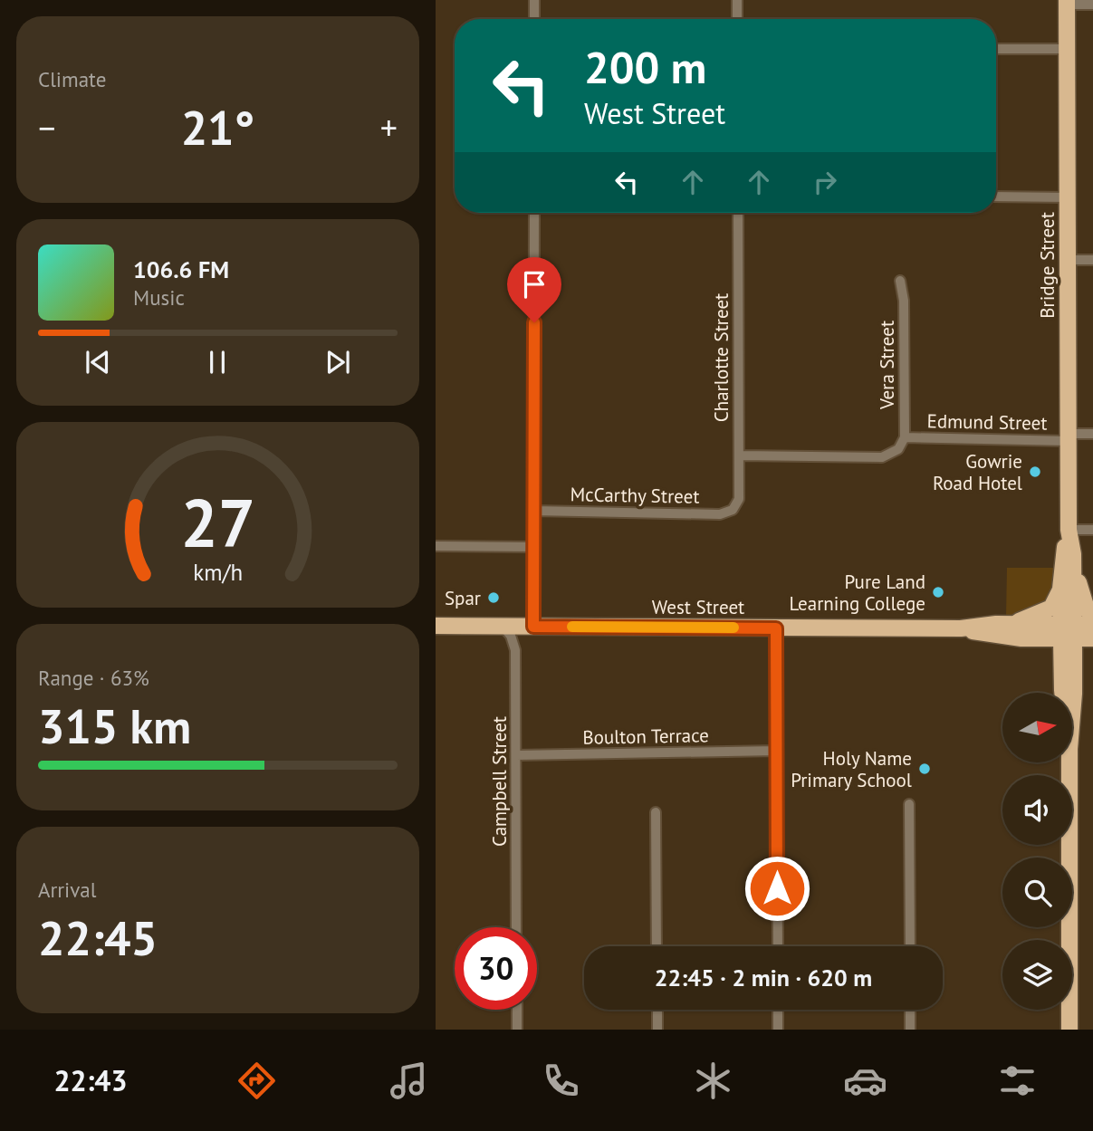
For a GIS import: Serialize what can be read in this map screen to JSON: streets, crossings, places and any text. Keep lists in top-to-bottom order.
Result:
{
  "streets": {
    "main road": ["Bridge Street", "West Street"],
    "street": [
      "Charlotte Street",
      "Vera Street",
      "Edmund Street",
      "McCarthy Street",
      "Boulton Terrace",
      "Campbell Street"
    ]
  },
  "crossings": [
    ["Bridge Street", "Edmund Street"],
    ["Bridge Street", "West Street"],
    ["Charlotte Street", "Vera Street"],
    ["Charlotte Street", "McCarthy Street"],
    ["Vera Street", "Edmund Street"],
    ["West Street", "Campbell Street"],
    ["Boulton Terrace", "Campbell Street"]
  ],
  "places": [
    "Gowrie Road Hotel",
    "Pure Land Learning College",
    "Spar",
    "Holy Name Primary School"
  ],
  "north": "right",
  "page": {
    "tile": [
      "Climate",
      ["Range · 63%", "315 km"],
      ["Arrival", "22:45"]
    ],
    "turn": ["200 m", "West Street"],
    "heat": ["−", "21°", "+"],
    "song": ["106.6 FM", "Music"],
    "limit": "30",
    "trip": "22:45 · 2 min · 620 m",
    "tabs": "22:43",
    "gauge": ["27", "km/h"]
  }
}
